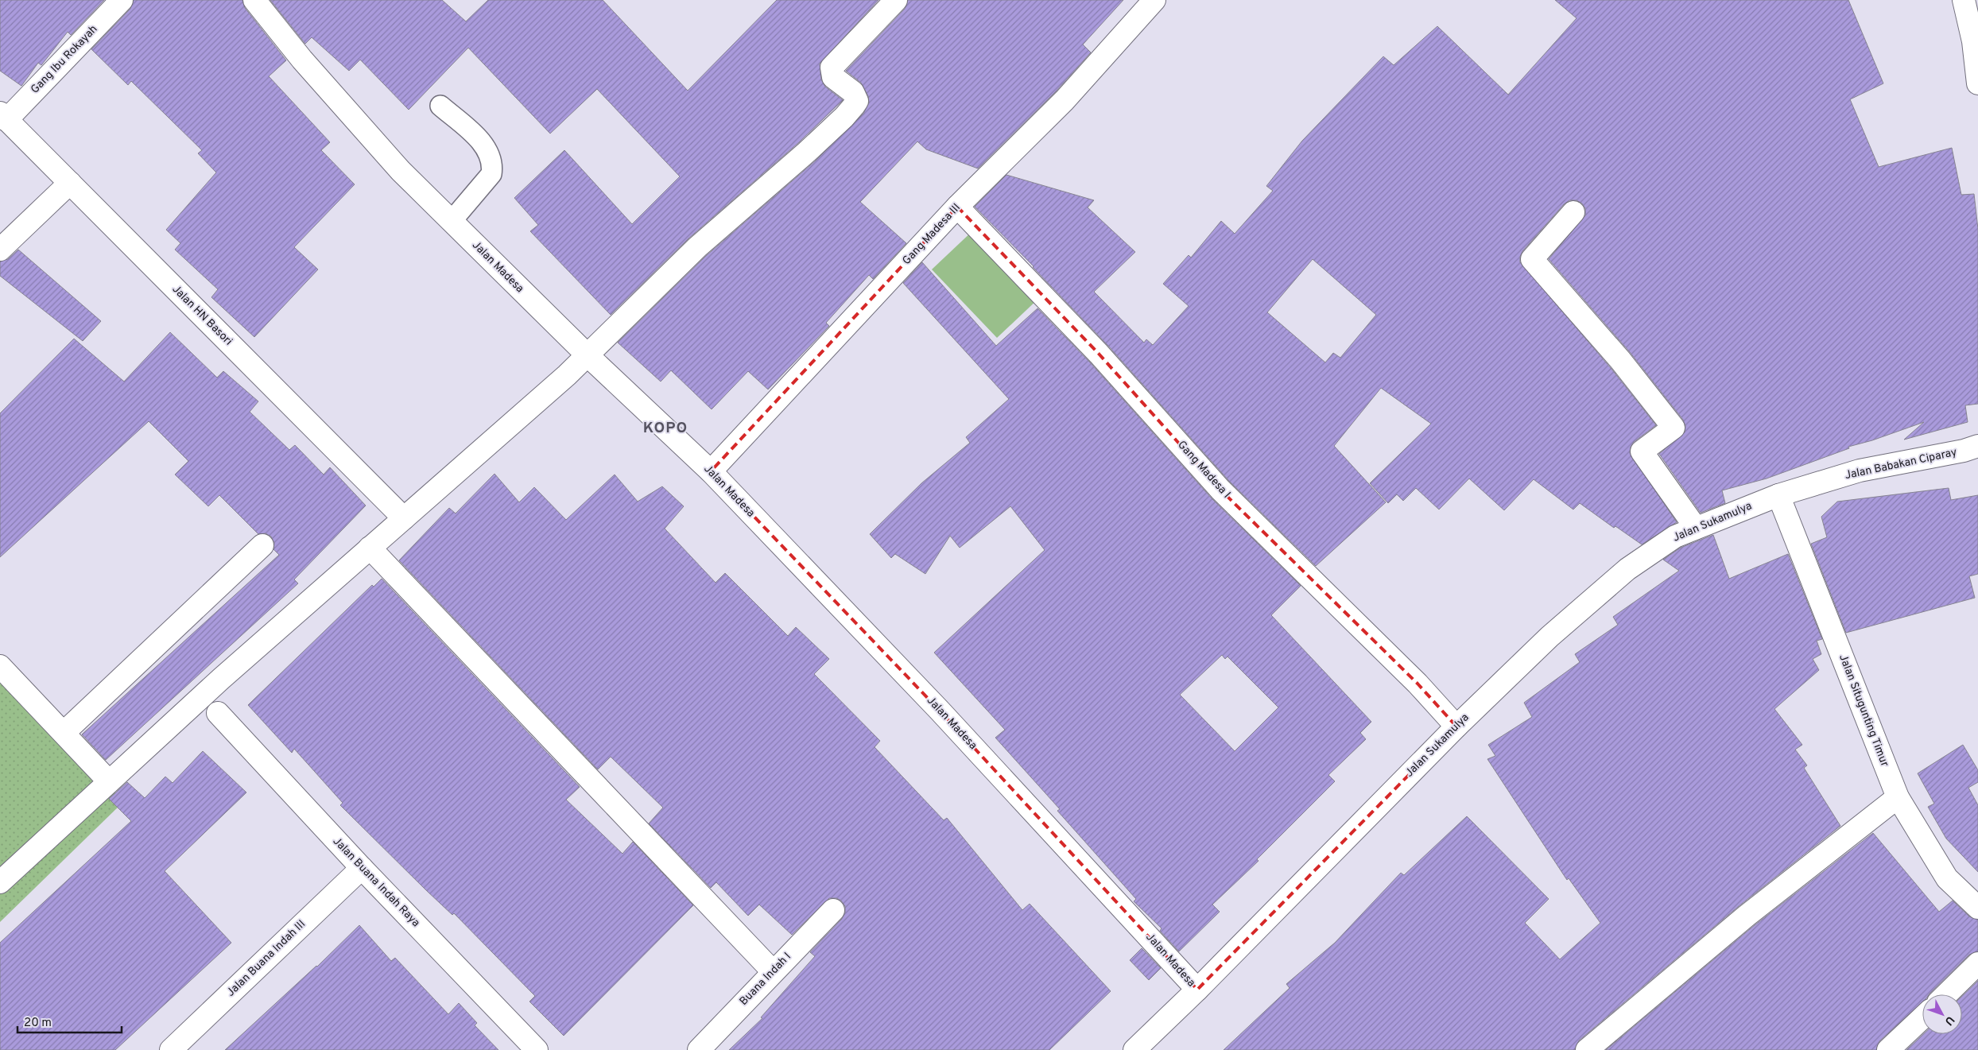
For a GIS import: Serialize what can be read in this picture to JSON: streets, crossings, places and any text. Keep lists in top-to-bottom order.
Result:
{
  "streets": {
    "street": [
      "Gang Ibu Rokayah",
      "Gang Madesa III",
      "Jalan Madesa",
      "Jalan HN Basori",
      "Jalan Babakan Ciparay",
      "Gang Madesa I",
      "Jalan Sukamulya",
      "Jalan Situgunting Timur",
      "Jalan Buana Indah Raya",
      "Jalan Buana Indah III",
      "Buana Indah I"
    ]
  },
  "crossings": [
    ["Gang Ibu Rokayah", "Jalan HN Basori"],
    ["Gang Madesa III", "Jalan Madesa"],
    ["Gang Madesa III", "Gang Madesa I"],
    ["Jalan Madesa", "Jalan Sukamulya"],
    ["Jalan Babakan Ciparay", "Jalan Sukamulya"],
    ["Jalan Babakan Ciparay", "Jalan Situgunting Timur"],
    ["Gang Madesa I", "Jalan Sukamulya"],
    ["Jalan Sukamulya", "Jalan Situgunting Timur"],
    ["Jalan Buana Indah Raya", "Jalan Buana Indah III"]
  ],
  "districts": ["KOPO"],
  "scale_bar": "20 m",
  "north": "bottom right"
}
